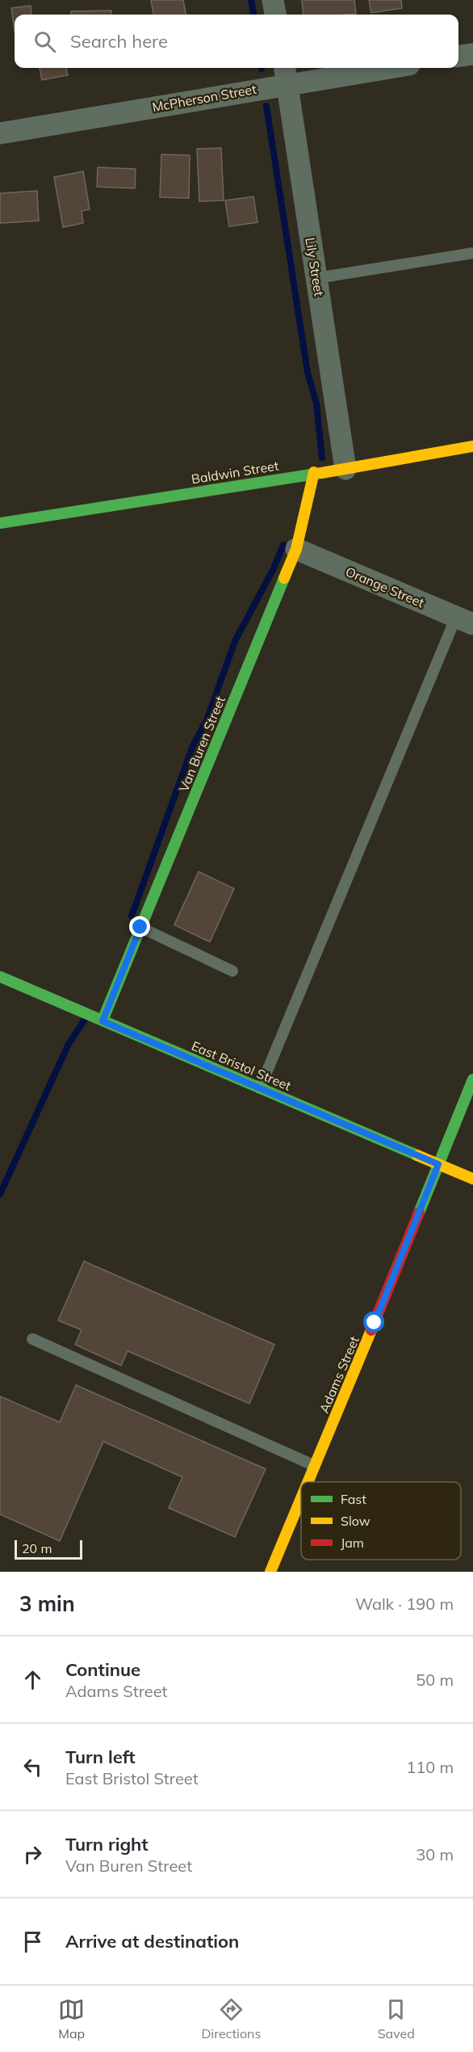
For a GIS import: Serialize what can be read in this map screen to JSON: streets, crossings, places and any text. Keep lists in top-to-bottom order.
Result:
{
  "streets": {
    "street": [
      "McPherson Street",
      "Lily Street",
      "Baldwin Street",
      "Orange Street",
      "Van Buren Street",
      "East Bristol Street",
      "Adams Street"
    ]
  },
  "crossings": [
    ["McPherson Street", "Lily Street"],
    ["Lily Street", "Baldwin Street"],
    ["Baldwin Street", "Van Buren Street"],
    ["Orange Street", "Van Buren Street"],
    ["Van Buren Street", "East Bristol Street"],
    ["East Bristol Street", "Adams Street"]
  ],
  "legend": ["Fast", "Slow", "Jam"],
  "scale_bar": "20 m",
  "page": {
    "search": "Search here",
    "scale": "20 m",
    "heading": ["3 min", "Walk · 190 m"],
    "list": [
      ["Continue", "Adams Street", "50 m"],
      ["Turn left", "East Bristol Street", "110 m"],
      ["Turn right", "Van Buren Street", "30 m"],
      "Arrive at destination"
    ],
    "nav": ["Map", "Directions", "Saved"]
  }
}
